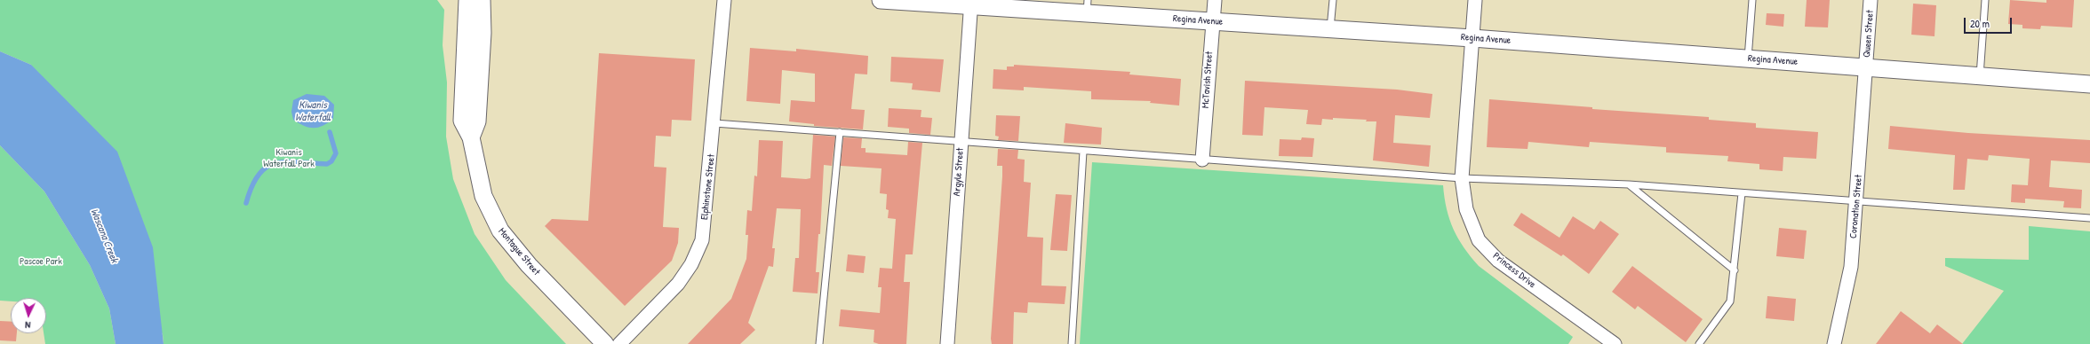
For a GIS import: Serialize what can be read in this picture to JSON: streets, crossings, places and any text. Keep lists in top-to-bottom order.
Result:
{
  "streets": {
    "street": [
      "Regina Avenue",
      "Queen Street",
      "McTavish Street",
      "Argyle Street",
      "Elphinstone Street",
      "Coronation Street",
      "Montague Street",
      "Princess Drive"
    ]
  },
  "crossings": [
    ["Regina Avenue", "Queen Street"],
    ["Regina Avenue", "McTavish Street"],
    ["Regina Avenue", "Argyle Street"],
    ["Regina Avenue", "Coronation Street"],
    ["Regina Avenue", "Princess Drive"],
    ["Queen Street", "Coronation Street"]
  ],
  "water": ["Kiwanis Waterfall", "Wascana Creek"],
  "parks": ["Kiwanis Waterfall Park", "Pascoe Park"],
  "scale_bar": "20 m",
  "north": "bottom"
}
